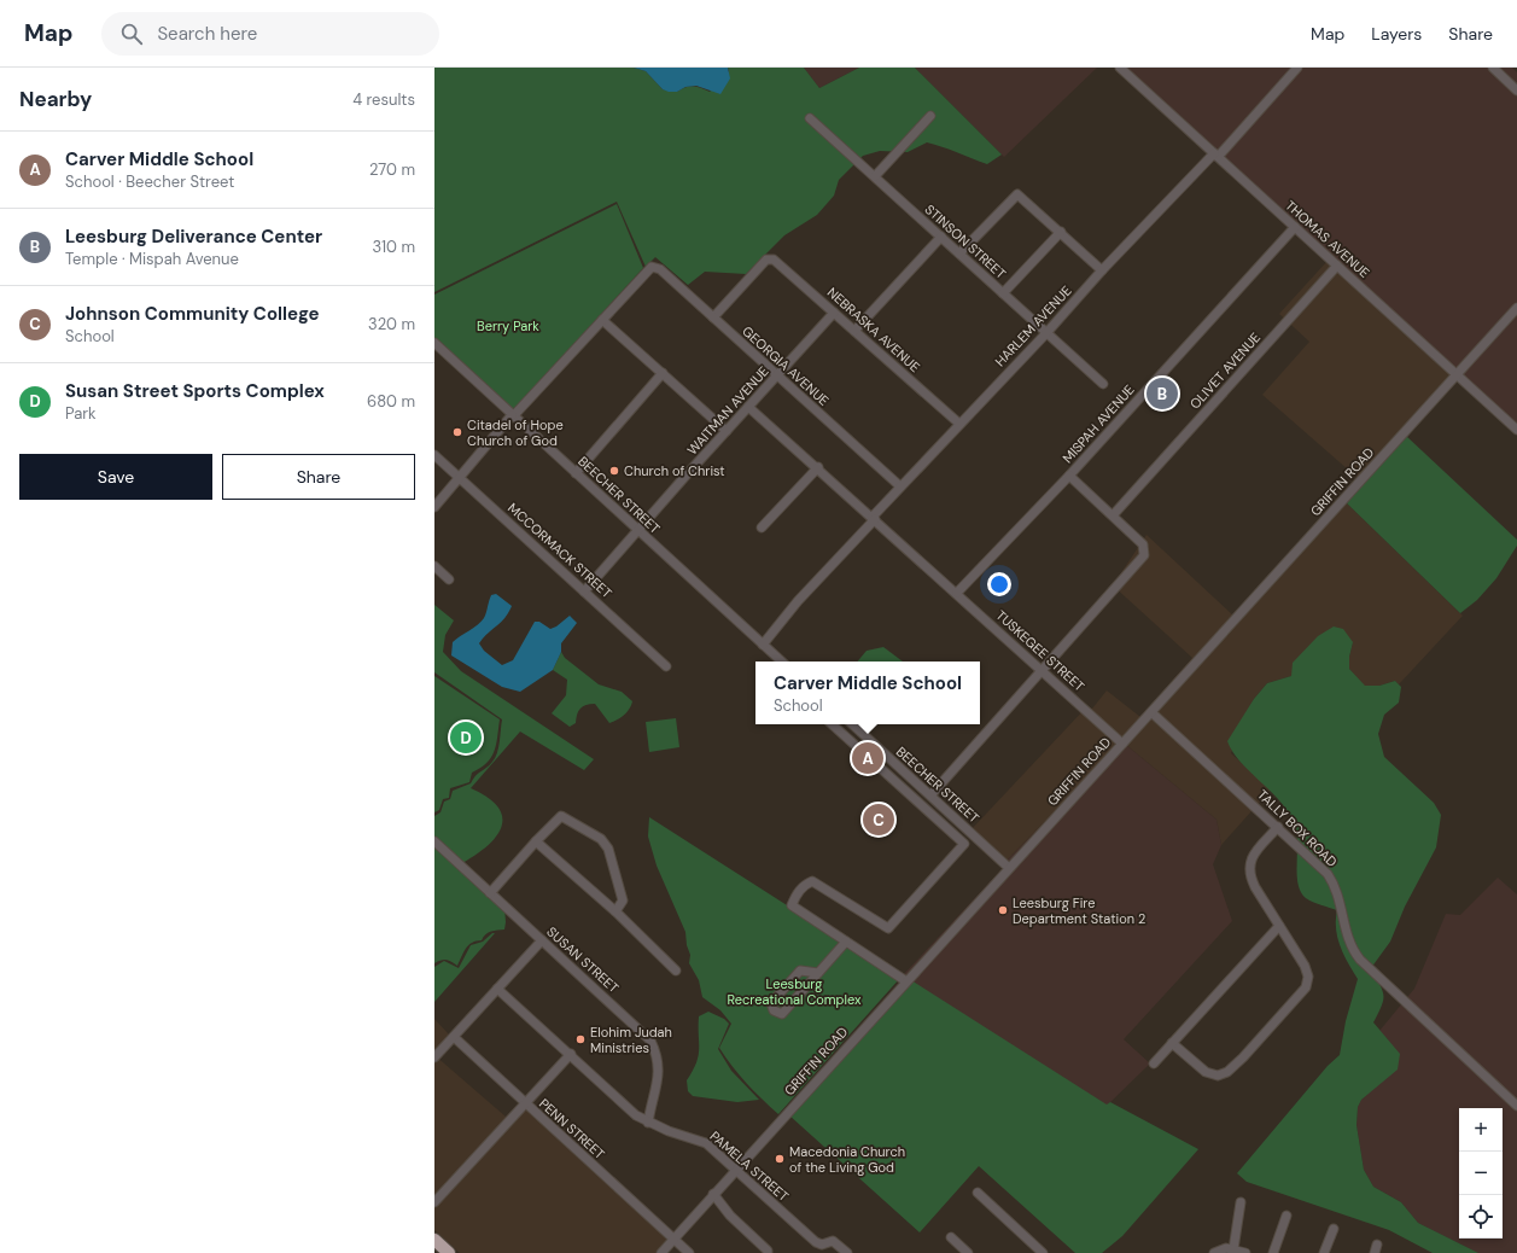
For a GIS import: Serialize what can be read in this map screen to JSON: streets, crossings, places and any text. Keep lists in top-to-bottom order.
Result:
{
  "streets": {
    "street": [
      "THOMAS AVENUE",
      "STINSON STREET",
      "HARLEM AVENUE",
      "NEBRASKA AVENUE",
      "GEORGIA AVENUE",
      "OLIVET AVENUE",
      "WAITMAN AVENUE",
      "MISPAH AVENUE",
      "GRIFFIN ROAD",
      "BEECHER STREET",
      "MCCORMACK STREET",
      "TUSKEGEE STREET",
      "TALLY BOX ROAD",
      "SUSAN STREET",
      "PENN STREET",
      "PAMELA STREET"
    ]
  },
  "crossings": [
    ["THOMAS AVENUE", "HARLEM AVENUE"],
    ["THOMAS AVENUE", "OLIVET AVENUE"],
    ["THOMAS AVENUE", "MISPAH AVENUE"],
    ["THOMAS AVENUE", "GRIFFIN ROAD"],
    ["STINSON STREET", "HARLEM AVENUE"],
    ["HARLEM AVENUE", "NEBRASKA AVENUE"],
    ["HARLEM AVENUE", "GEORGIA AVENUE"],
    ["HARLEM AVENUE", "BEECHER STREET"],
    ["HARLEM AVENUE", "TUSKEGEE STREET"],
    ["NEBRASKA AVENUE", "GEORGIA AVENUE"],
    ["NEBRASKA AVENUE", "WAITMAN AVENUE"],
    ["GEORGIA AVENUE", "WAITMAN AVENUE"],
    ["WAITMAN AVENUE", "BEECHER STREET"],
    ["WAITMAN AVENUE", "MCCORMACK STREET"],
    ["WAITMAN AVENUE", "TUSKEGEE STREET"],
    ["MISPAH AVENUE", "TUSKEGEE STREET"],
    ["GRIFFIN ROAD", "BEECHER STREET"],
    ["GRIFFIN ROAD", "TUSKEGEE STREET"],
    ["GRIFFIN ROAD", "TALLY BOX ROAD"],
    ["GRIFFIN ROAD", "PENN STREET"],
    ["GRIFFIN ROAD", "PAMELA STREET"],
    ["SUSAN STREET", "PAMELA STREET"]
  ],
  "parks": ["Berry Park", "Leesburg Recreational Complex"],
  "places": [
    "Citadel of Hope Church of God",
    "Church of Christ",
    "Leesburg Fire Department Station 2",
    "Elohim Judah Ministries",
    "Macedonia Church of the Living God"
  ],
  "page": {
    "header": "Map",
    "search": "Search here",
    "nav": ["Map", "Layers", "Share"],
    "heading": ["Nearby", "4 results"],
    "list": [
      {
        "mark": "A",
        "name": "Carver Middle School",
        "note": "School · Beecher Street",
        "value": "270 m"
      },
      {
        "mark": "B",
        "name": "Leesburg Deliverance Center",
        "note": "Temple · Mispah Avenue",
        "value": "310 m"
      },
      {
        "mark": "C",
        "name": "Johnson Community College",
        "note": "School",
        "value": "320 m"
      },
      {
        "mark": "D",
        "name": "Susan Street Sports Complex",
        "note": "Park",
        "value": "680 m"
      }
    ],
    "pins": [
      "B",
      "D",
      "A",
      "C"
    ],
    "buttons": ["Save", "Share"],
    "popup": ["Carver Middle School", "School"],
    "map_buttons": ["+", "−"]
  }
}
